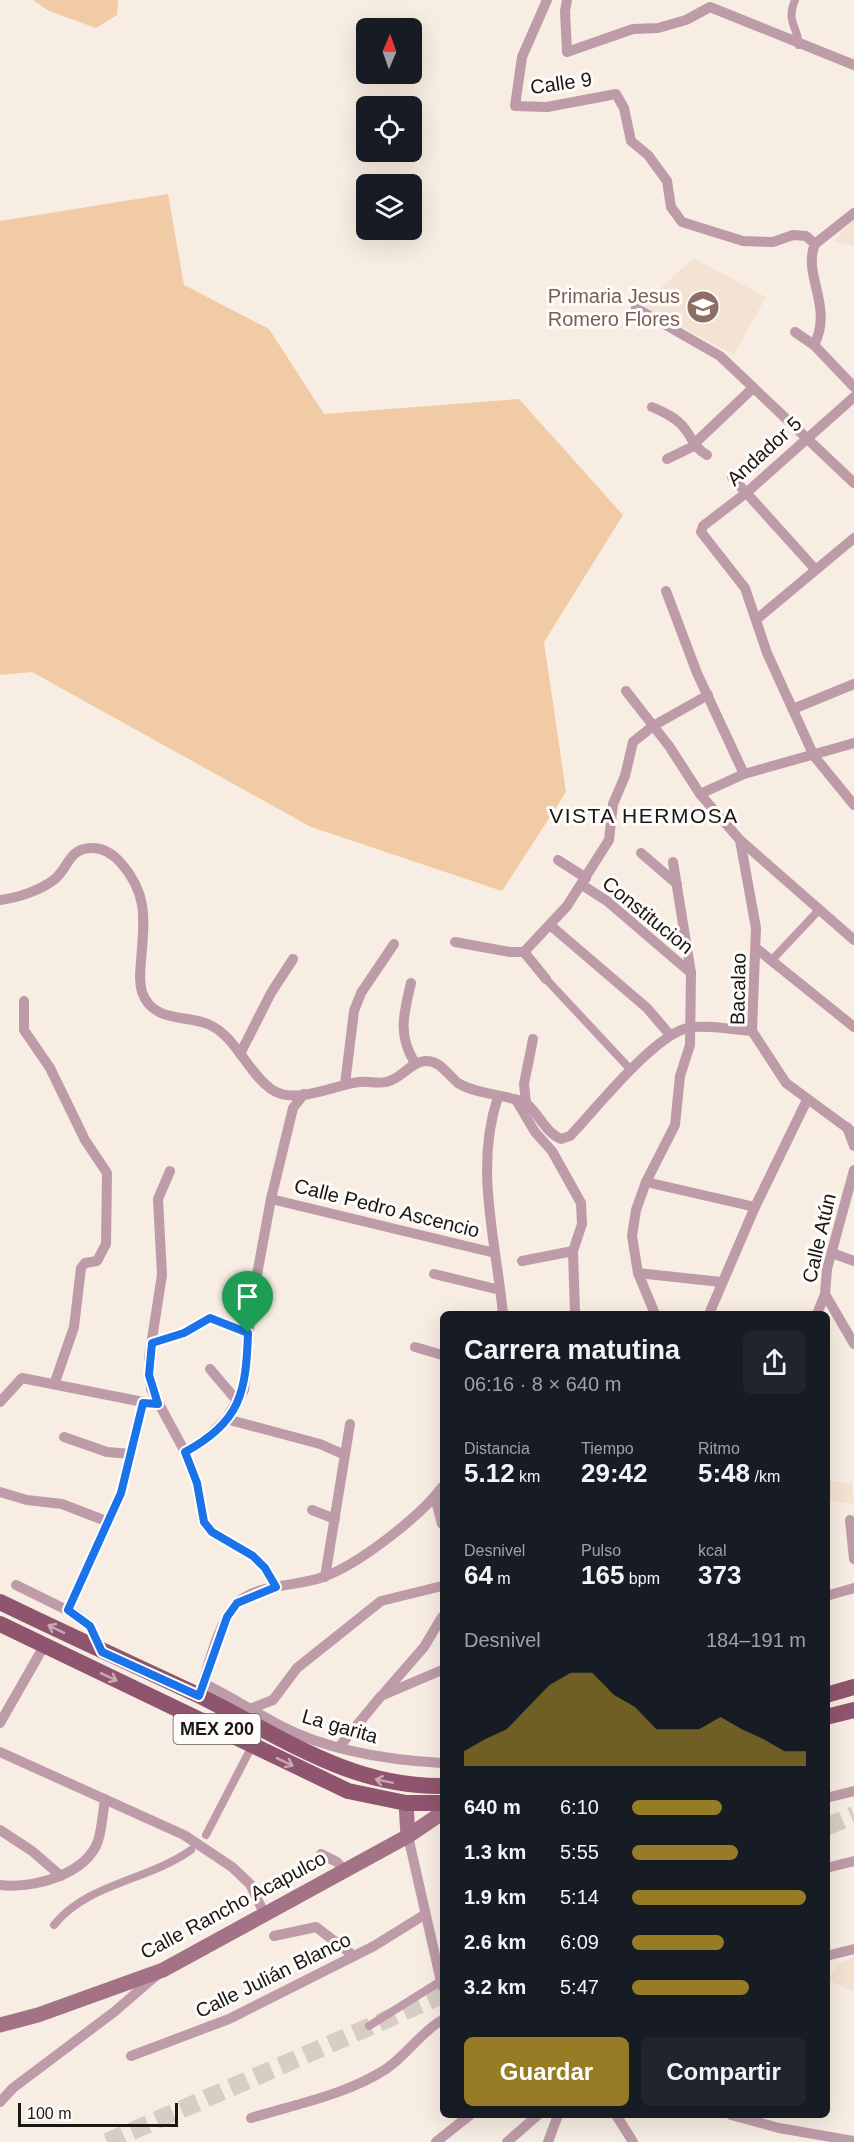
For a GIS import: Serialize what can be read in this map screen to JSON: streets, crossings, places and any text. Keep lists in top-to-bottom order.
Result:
{
  "streets": {
    "main road": ["MEX 200", "Calle Rancho Acapulco"],
    "street": [
      "Calle 9",
      "Andador 5",
      "Constitucion",
      "Bacalao",
      "Calle Pedro Ascencio",
      "Calle Atún",
      "La garita",
      "Calle Julián Blanco"
    ]
  },
  "crossings": [
    ["La garita", "MEX 200"]
  ],
  "districts": ["VISTA HERMOSA"],
  "places": {
    "school or university": ["Primaria Jesus Romero Flores"]
  },
  "scale_bar": "100 m",
  "north": "top",
  "page": {
    "heading": ["Carrera matutina", "06:16 · 8 × 640 m"],
    "stats": [
      ["Distancia", "5.12 km"],
      ["Tiempo", "29:42"],
      ["Ritmo", "5:48 /km"],
      ["Desnivel", "64 m"],
      ["Pulso", "165 bpm"],
      ["kcal", "373"]
    ],
    "chart": ["Desnivel", "184–191 m"],
    "list": [
      {
        "name": "640 m",
        "note": "6:10"
      },
      {
        "name": "1.3 km",
        "note": "5:55"
      },
      {
        "name": "1.9 km",
        "note": "5:14"
      },
      {
        "name": "2.6 km",
        "note": "6:09"
      },
      {
        "name": "3.2 km",
        "note": "5:47"
      }
    ],
    "buttons": ["Guardar", "Compartir"],
    "scale": "100 m"
  }
}
